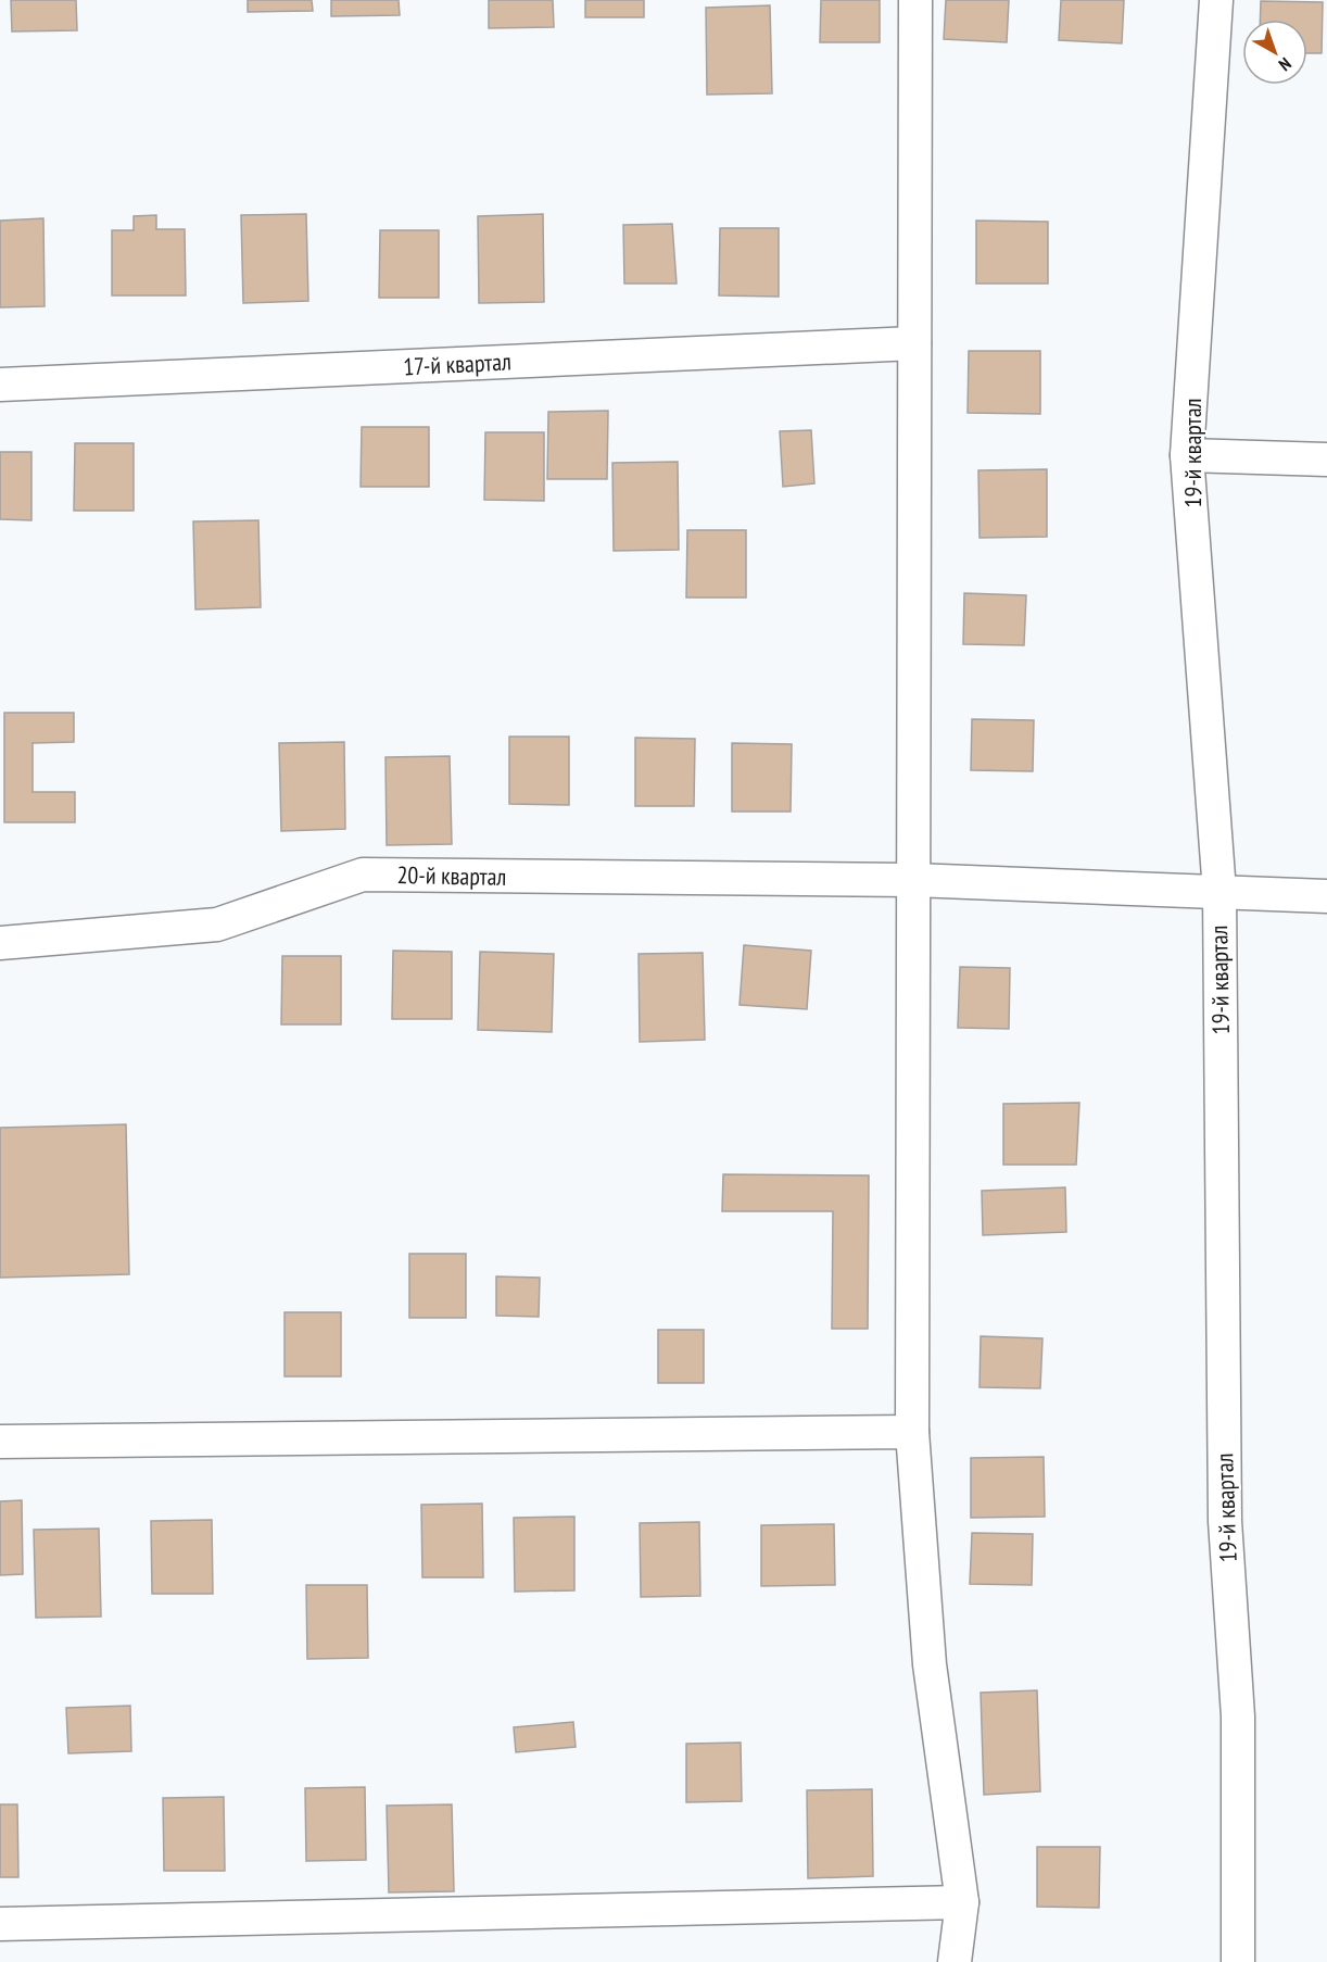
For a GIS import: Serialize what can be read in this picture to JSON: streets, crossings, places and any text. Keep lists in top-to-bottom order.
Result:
{
  "streets": {
    "street": ["17-й квартал", "19-й квартал", "20-й квартал"]
  },
  "crossings": [
    ["19-й квартал", "20-й квартал"]
  ],
  "north": "bottom right"
}
